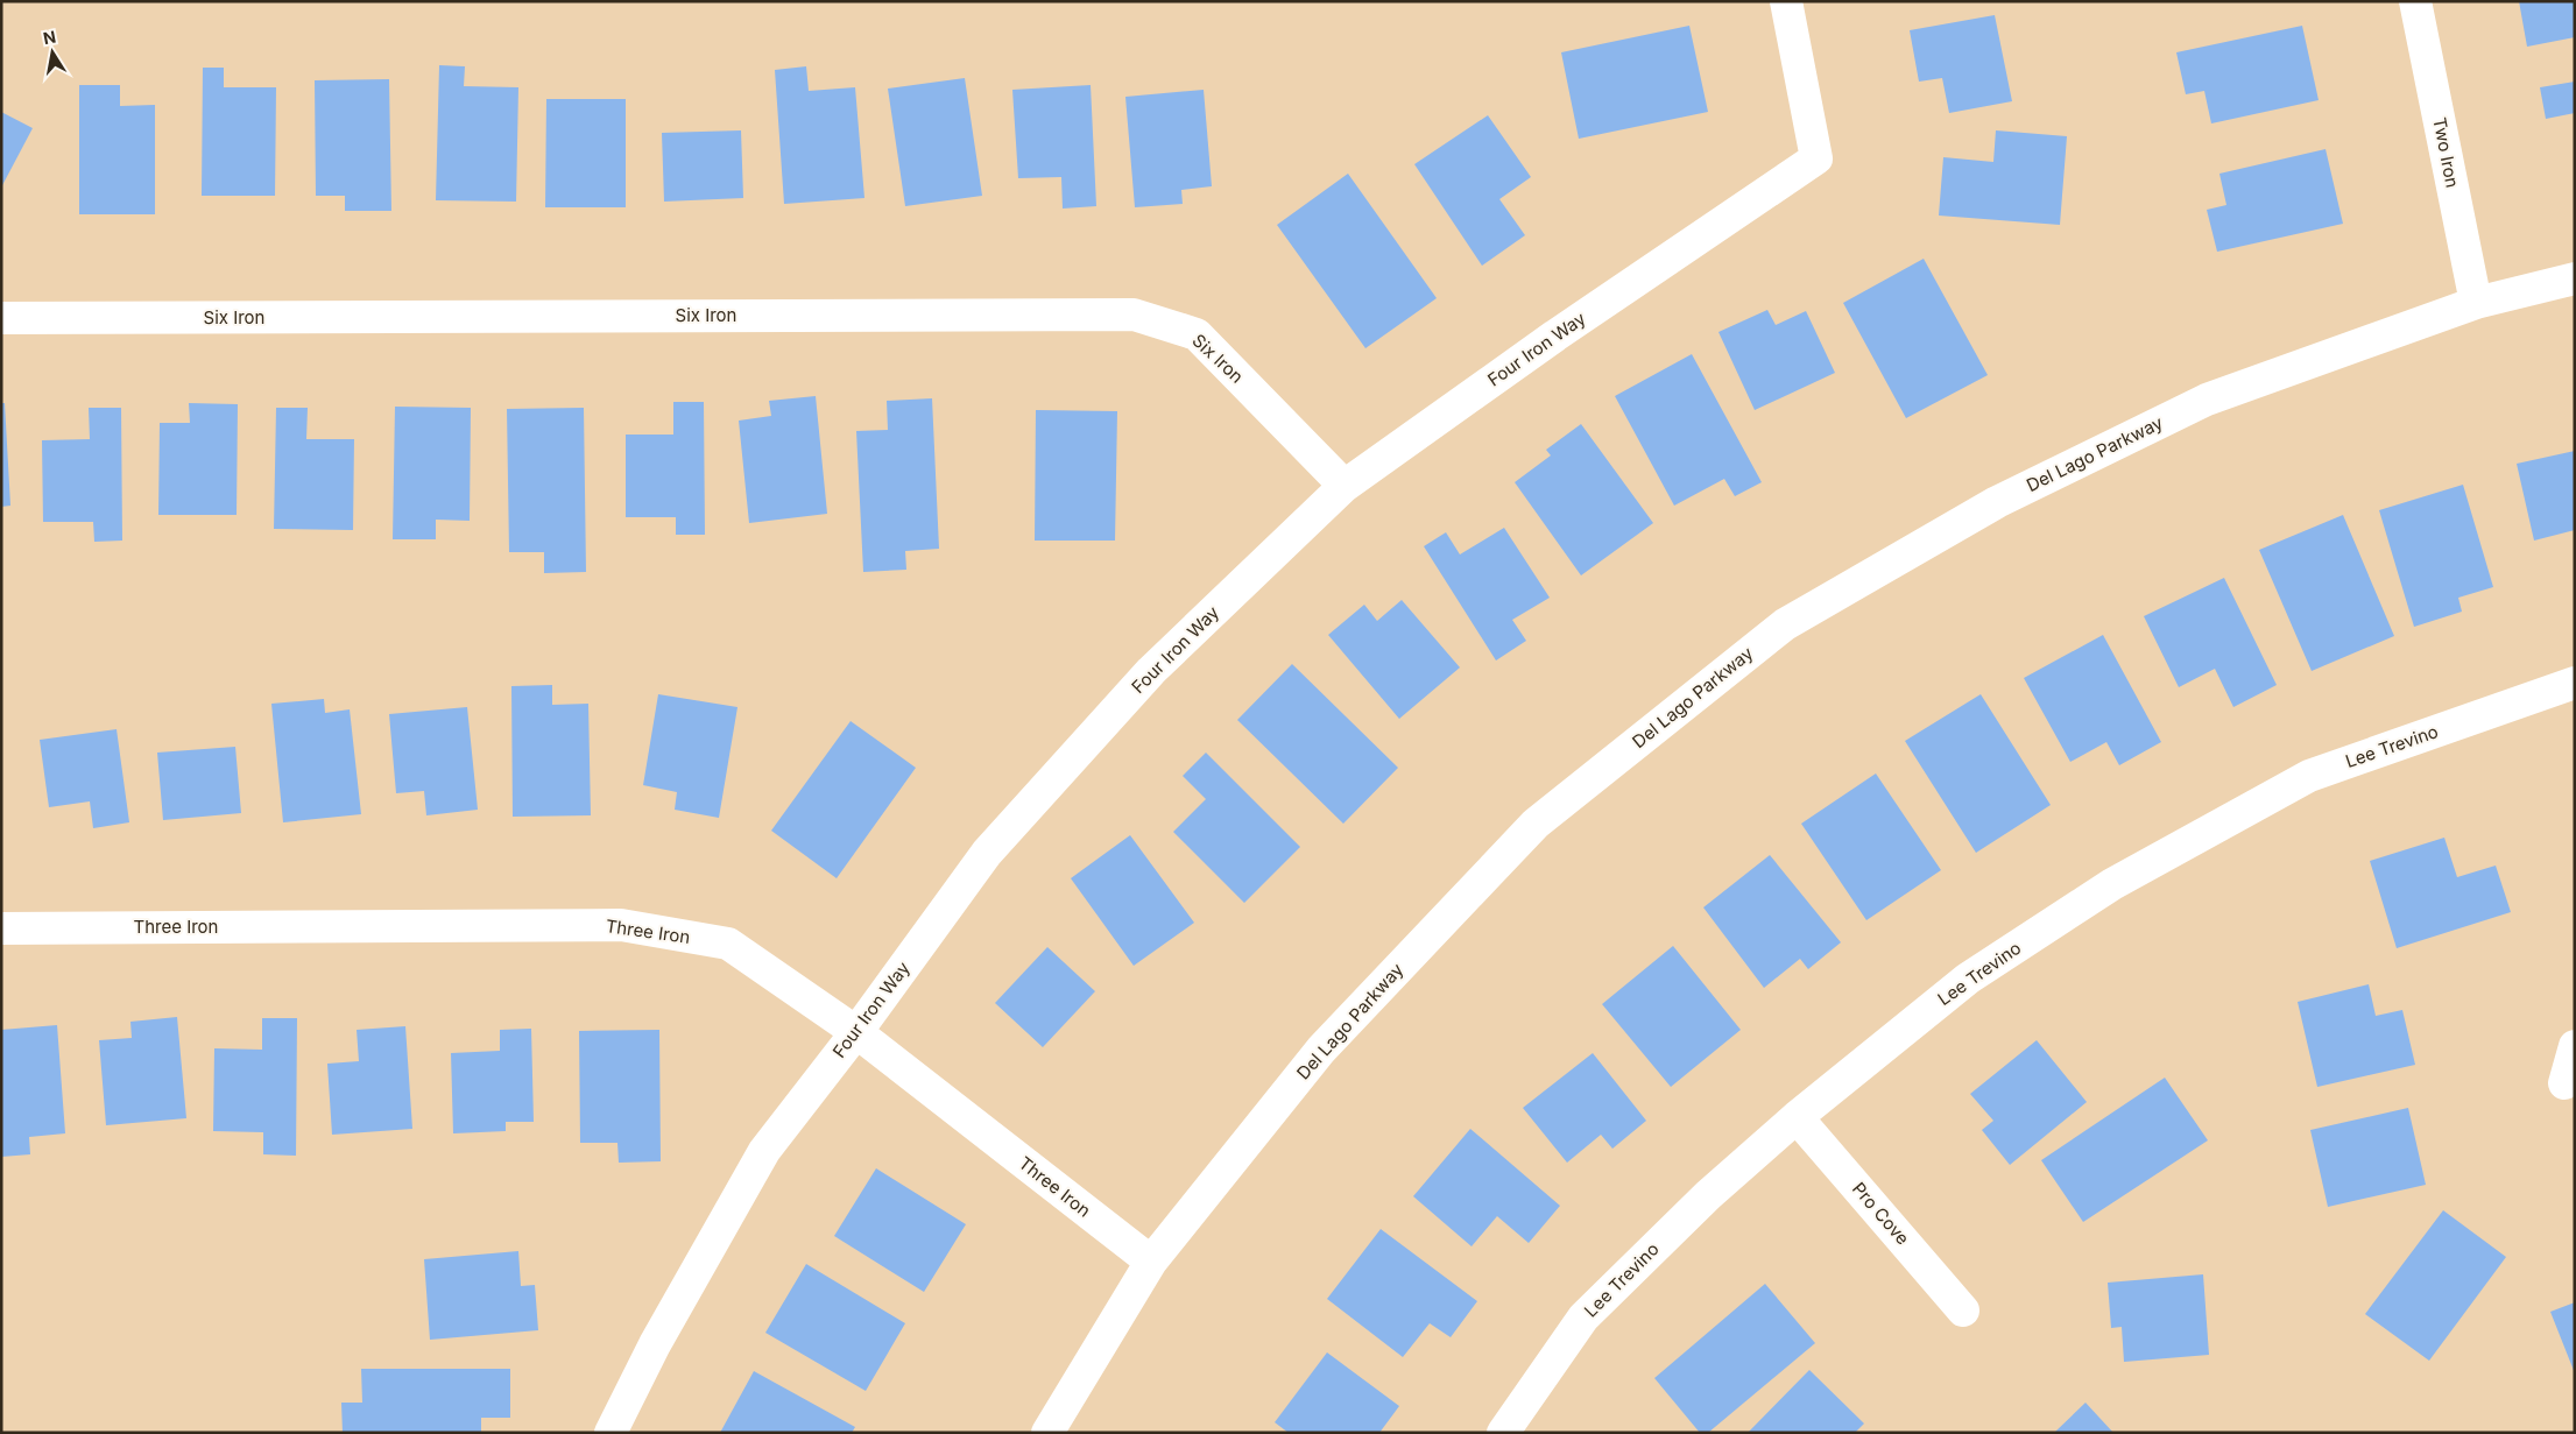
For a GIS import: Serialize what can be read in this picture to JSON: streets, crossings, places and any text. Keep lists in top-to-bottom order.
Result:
{
  "streets": {
    "street": [
      "Two Iron",
      "Six Iron",
      "Four Iron Way",
      "Del Lago Parkway",
      "Lee Trevino",
      "Three Iron",
      "Pro Cove"
    ]
  },
  "crossings": [
    ["Two Iron", "Del Lago Parkway"],
    ["Six Iron", "Four Iron Way"],
    ["Four Iron Way", "Three Iron"],
    ["Del Lago Parkway", "Three Iron"],
    ["Lee Trevino", "Pro Cove"]
  ],
  "north": "top"
}
